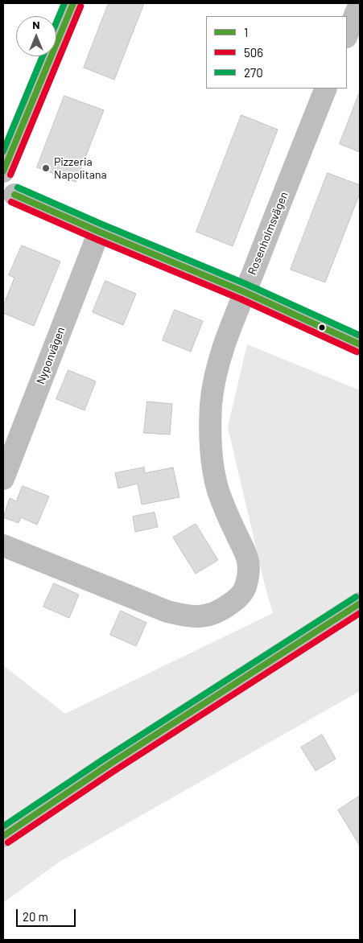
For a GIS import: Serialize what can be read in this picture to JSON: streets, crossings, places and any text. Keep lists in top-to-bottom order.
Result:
{
  "streets": {
    "street": ["Rosenholmsvägen", "Nyponvägen"]
  },
  "places": ["Pizzeria Napolitana"],
  "lines": ["transit line 1", "transit line 270", "transit line 506"],
  "legend": ["1", "506", "270"],
  "scale_bar": "20 m",
  "north": "top"
}
